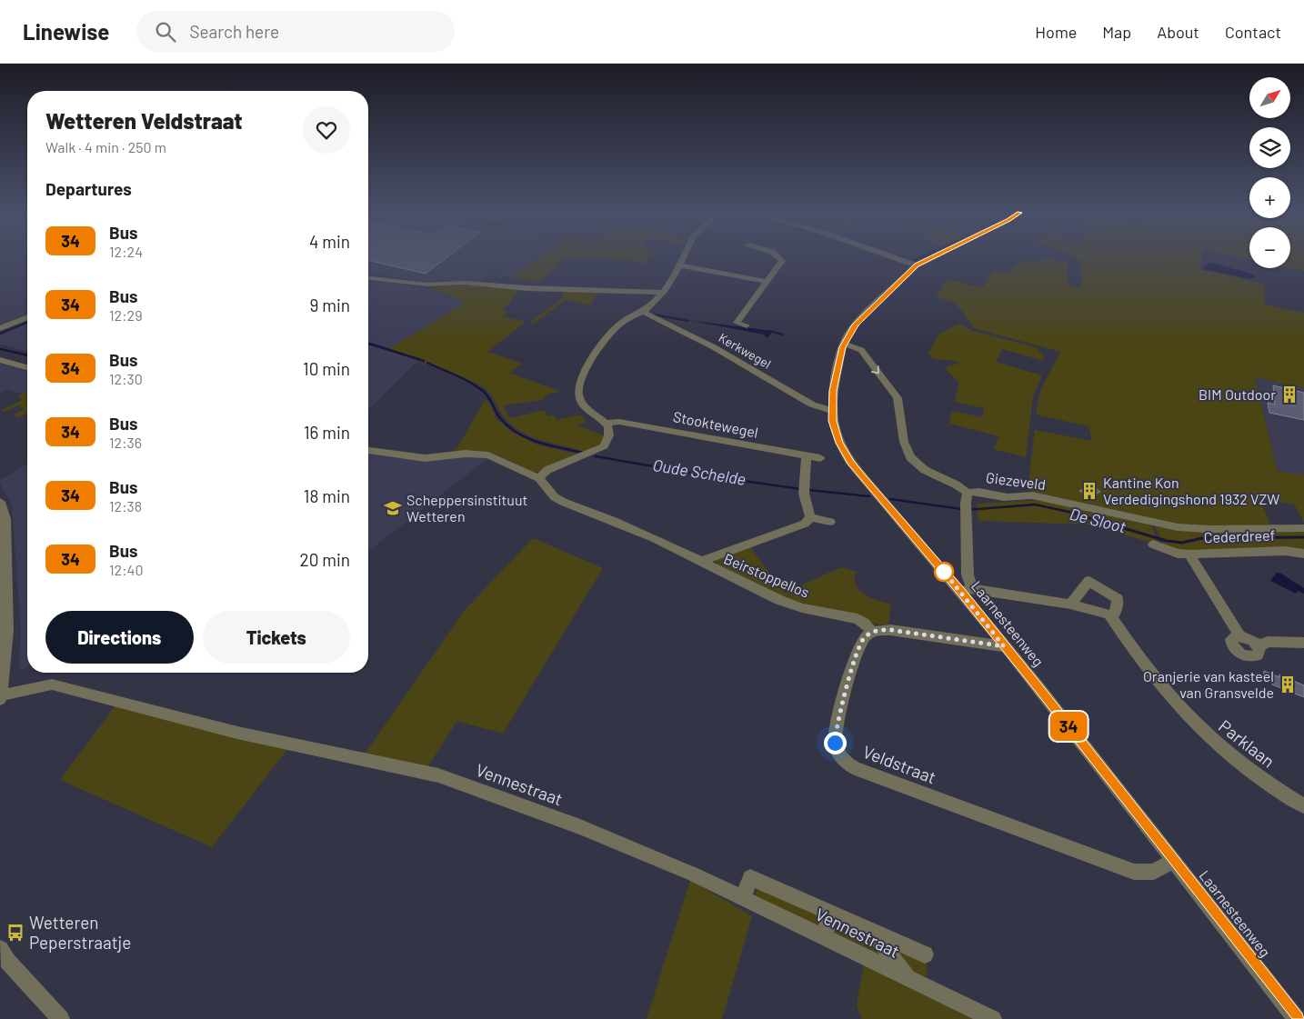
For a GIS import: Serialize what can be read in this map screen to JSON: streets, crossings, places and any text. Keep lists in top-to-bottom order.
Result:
{
  "streets": {
    "street": [
      "Kerkwegel",
      "Stooktewegel",
      "Giezeveld",
      "Cederdreef",
      "Beirstoppellos",
      "Laarnesteenweg",
      "Parklaan",
      "Veldstraat",
      "Vennestraat"
    ]
  },
  "crossings": [
    ["Kerkwegel", "Laarnesteenweg"],
    ["Beirstoppellos", "Veldstraat"],
    ["Laarnesteenweg", "Veldstraat"]
  ],
  "water": ["Oude Schelde", "De Sloot"],
  "places": {
    "building": ["BIM Outdoor", "Kantine Kon Verdedigingshond 1932 VZW", "Oranjerie van kasteel van Gransvelde"],
    "school or university": ["Scheppersinstituut Wetteren"],
    "bus stop": ["Wetteren Peperstraatje"]
  },
  "lines": ["bus line 34"],
  "north": "top right",
  "page": {
    "header": "Linewise",
    "search": "Search here",
    "nav": [
      "Home",
      "Map",
      "About",
      "Contact"
    ],
    "on_map": "34",
    "map_buttons": ["+", "−"],
    "heading": [
      ["Wetteren Veldstraat", "Walk · 4 min · 250 m"],
      "Departures"
    ],
    "list": [
      {
        "mark": "34",
        "name": "Bus",
        "note": "12:24",
        "value": "4 min"
      },
      {
        "mark": "34",
        "name": "Bus",
        "note": "12:29",
        "value": "9 min"
      },
      {
        "mark": "34",
        "name": "Bus",
        "note": "12:30",
        "value": "10 min"
      },
      {
        "mark": "34",
        "name": "Bus",
        "note": "12:36",
        "value": "16 min"
      },
      {
        "mark": "34",
        "name": "Bus",
        "note": "12:38",
        "value": "18 min"
      },
      {
        "mark": "34",
        "name": "Bus",
        "note": "12:40",
        "value": "20 min"
      }
    ],
    "buttons": ["Directions", "Tickets"]
  }
}
